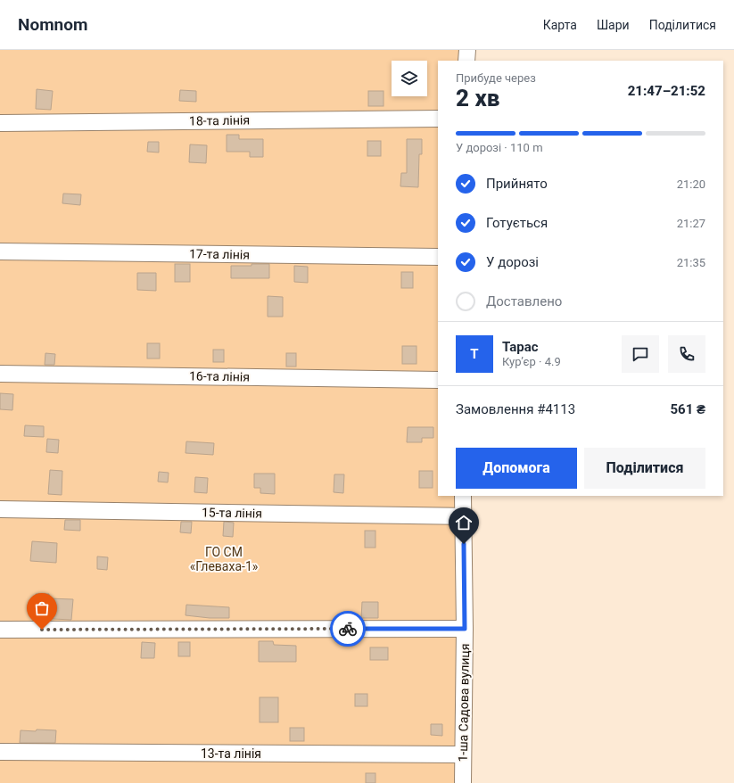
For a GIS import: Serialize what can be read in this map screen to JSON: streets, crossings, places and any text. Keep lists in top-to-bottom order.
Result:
{
  "streets": {
    "street": [
      "18-та лінія",
      "17-та лінія",
      "16-та лінія",
      "15-та лінія",
      "1-ша Садова вулиця",
      "13-та лінія"
    ]
  },
  "crossings": [
    ["15-та лінія", "1-ша Садова вулиця"],
    ["1-ша Садова вулиця", "13-та лінія"]
  ],
  "parks": ["ГО СМ «Глеваха-1»"],
  "page": {
    "header": "Nomnom",
    "nav": ["Карта", "Шари", "Поділитися"],
    "heading": ["2 хв", "Прибуде через", "21:47–21:52"],
    "panel": [
      "Тарас",
      "Кур’єр · 4.9",
      "Замовлення #4113",
      "561 ₴"
    ],
    "bar": "У дорозі · 110 m",
    "list": [
      ["Прийнято", "21:20"],
      ["Готується", "21:27"],
      ["У дорозі", "21:35"],
      "Доставлено"
    ],
    "round": "Т",
    "buttons": ["Допомога", "Поділитися"]
  }
}
